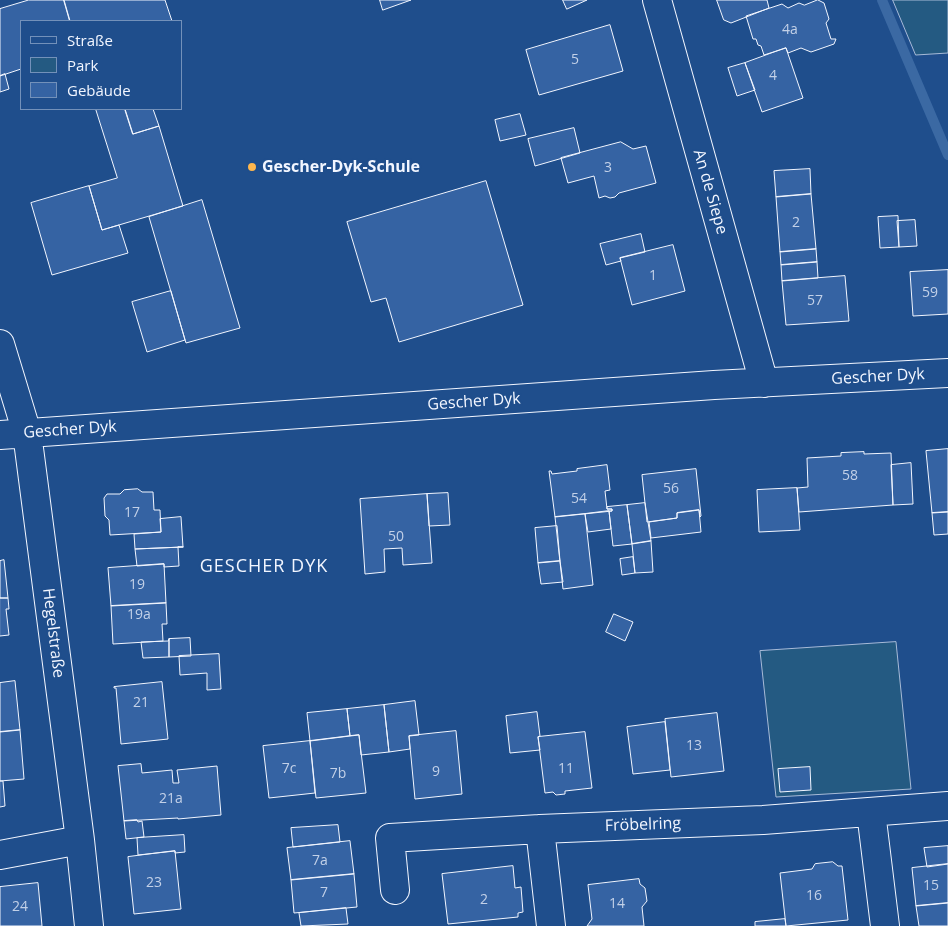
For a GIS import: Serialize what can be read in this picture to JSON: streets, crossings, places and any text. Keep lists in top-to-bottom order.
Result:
{
  "streets": {
    "street": [
      "An de Siepe",
      "Gescher Dyk",
      "Hegelstraße",
      "Fröbelring"
    ]
  },
  "crossings": [
    ["An de Siepe", "Gescher Dyk"],
    ["Gescher Dyk", "Hegelstraße"]
  ],
  "districts": ["GESCHER DYK"],
  "places": ["Gescher-Dyk-Schule"],
  "house_numbers": [
    "4a",
    "5",
    "4",
    "3",
    "2",
    "1",
    "59",
    "57",
    "58",
    "56",
    "54",
    "17",
    "50",
    "19",
    "19a",
    "21",
    "13",
    "7c",
    "11",
    "9",
    "7b",
    "21a",
    "7a",
    "23",
    "15",
    "7",
    "16",
    "2",
    "14",
    "24"
  ],
  "legend": ["Straße", "Park", "Gebäude"]
}
